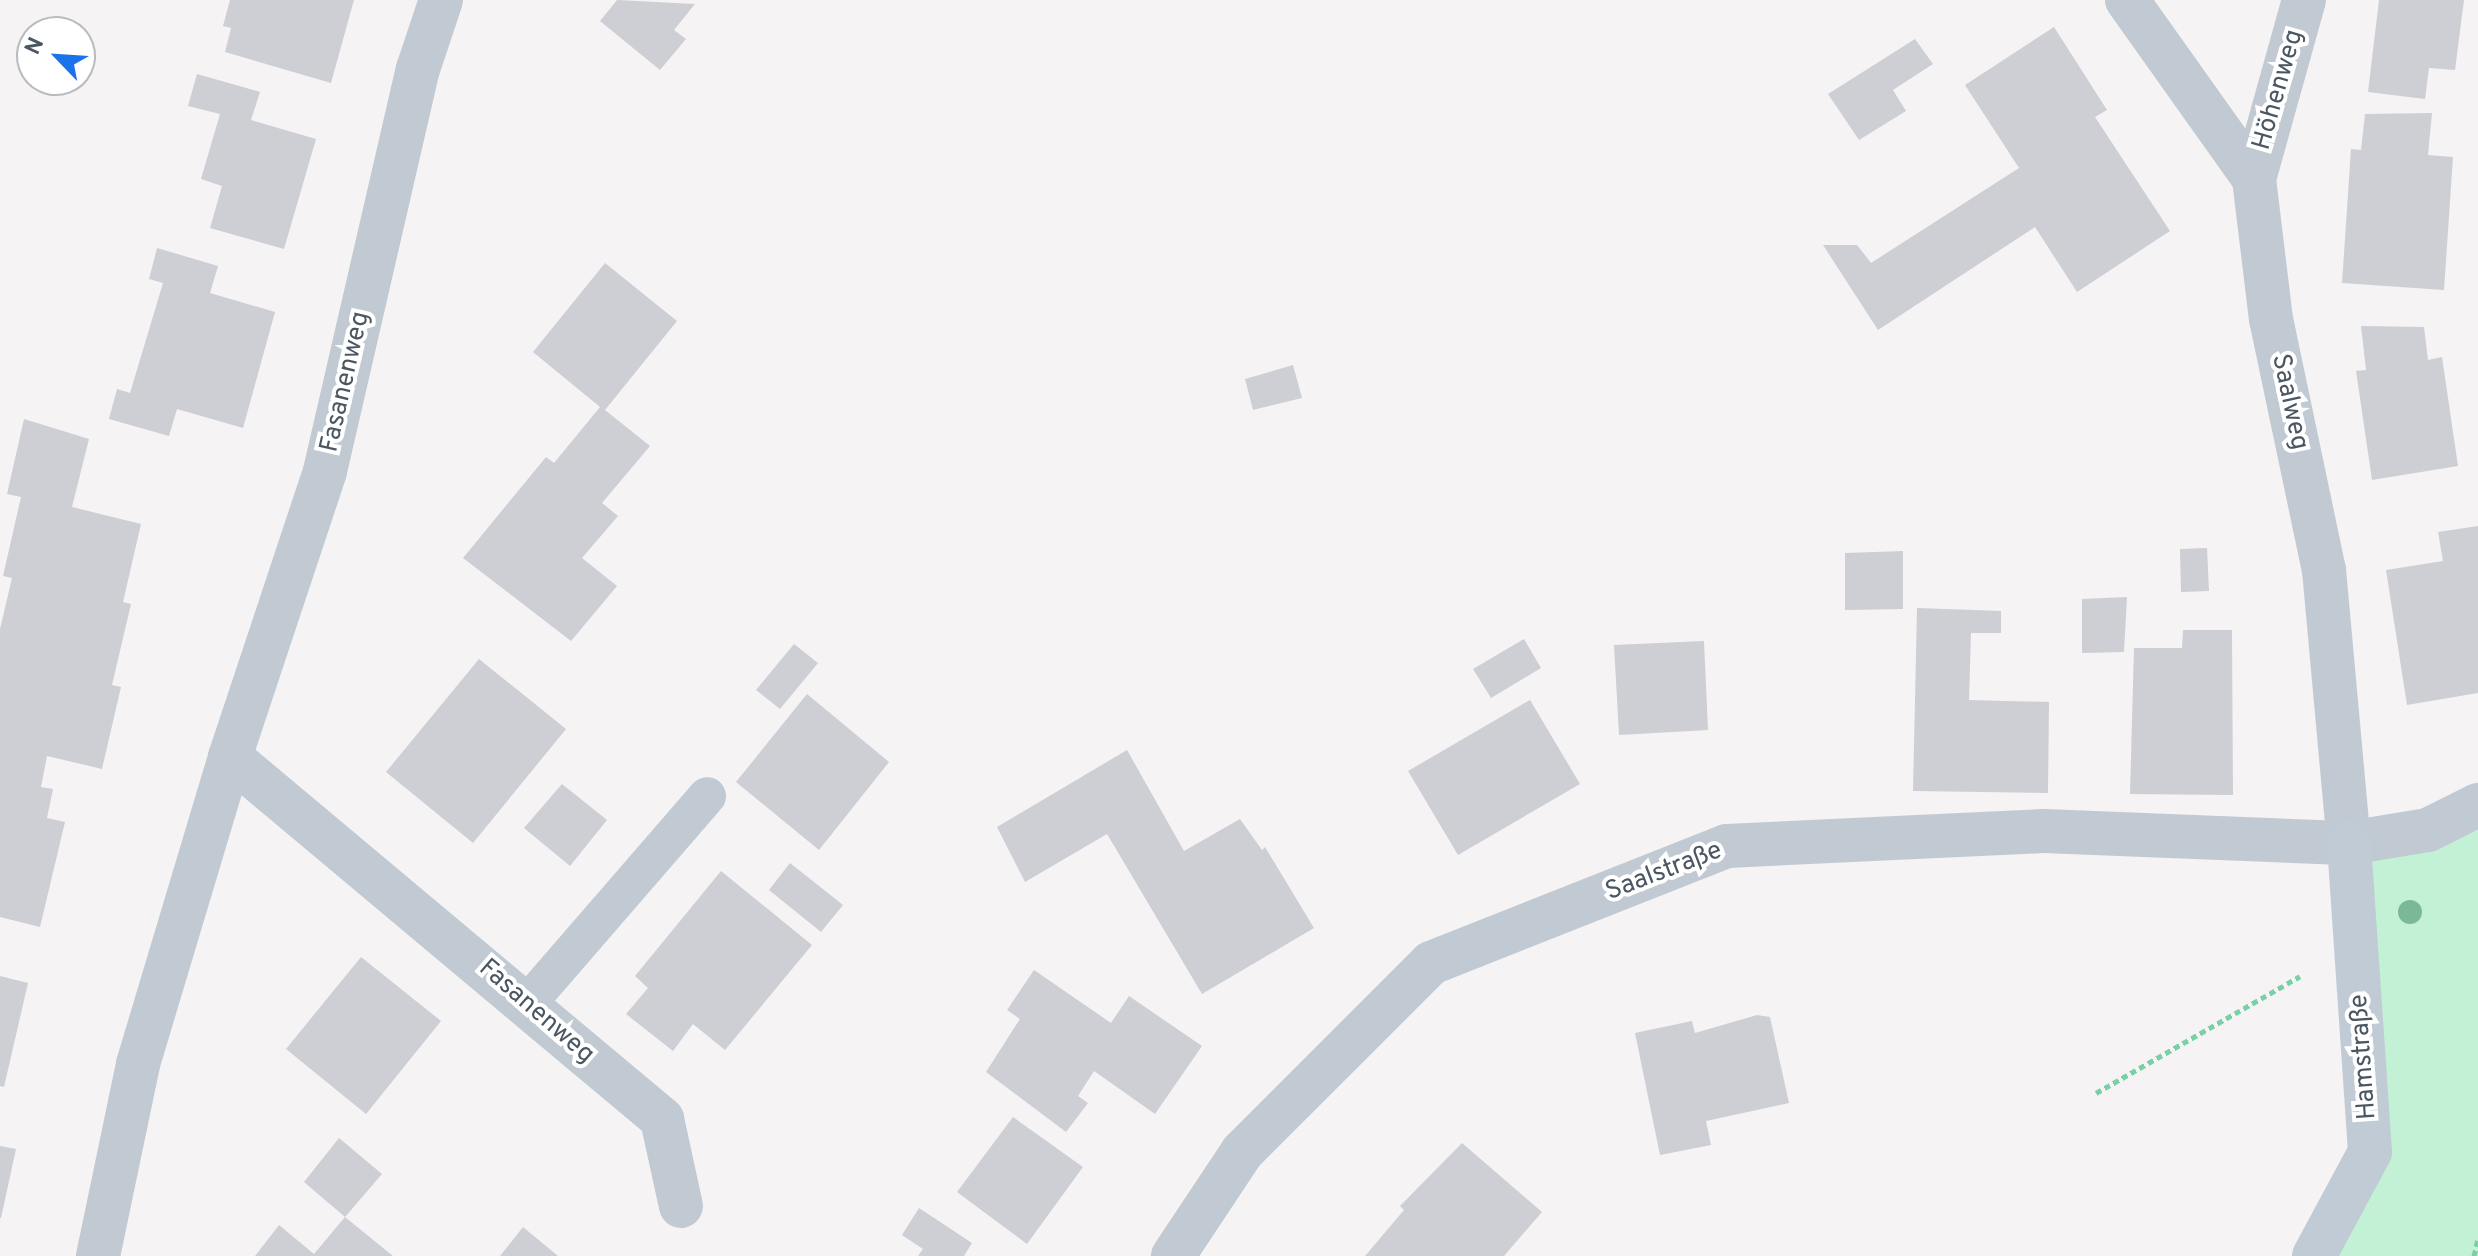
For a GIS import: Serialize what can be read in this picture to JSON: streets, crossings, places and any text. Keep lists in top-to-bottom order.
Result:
{
  "streets": {
    "street": [
      "Höhenweg",
      "Fasanenweg",
      "Saalweg",
      "Saalstraße",
      "Hamstraße"
    ]
  },
  "crossings": [
    ["Höhenweg", "Saalweg"],
    ["Saalweg", "Saalstraße"],
    ["Saalweg", "Hamstraße"],
    ["Saalstraße", "Hamstraße"]
  ],
  "north": "top left"
}
